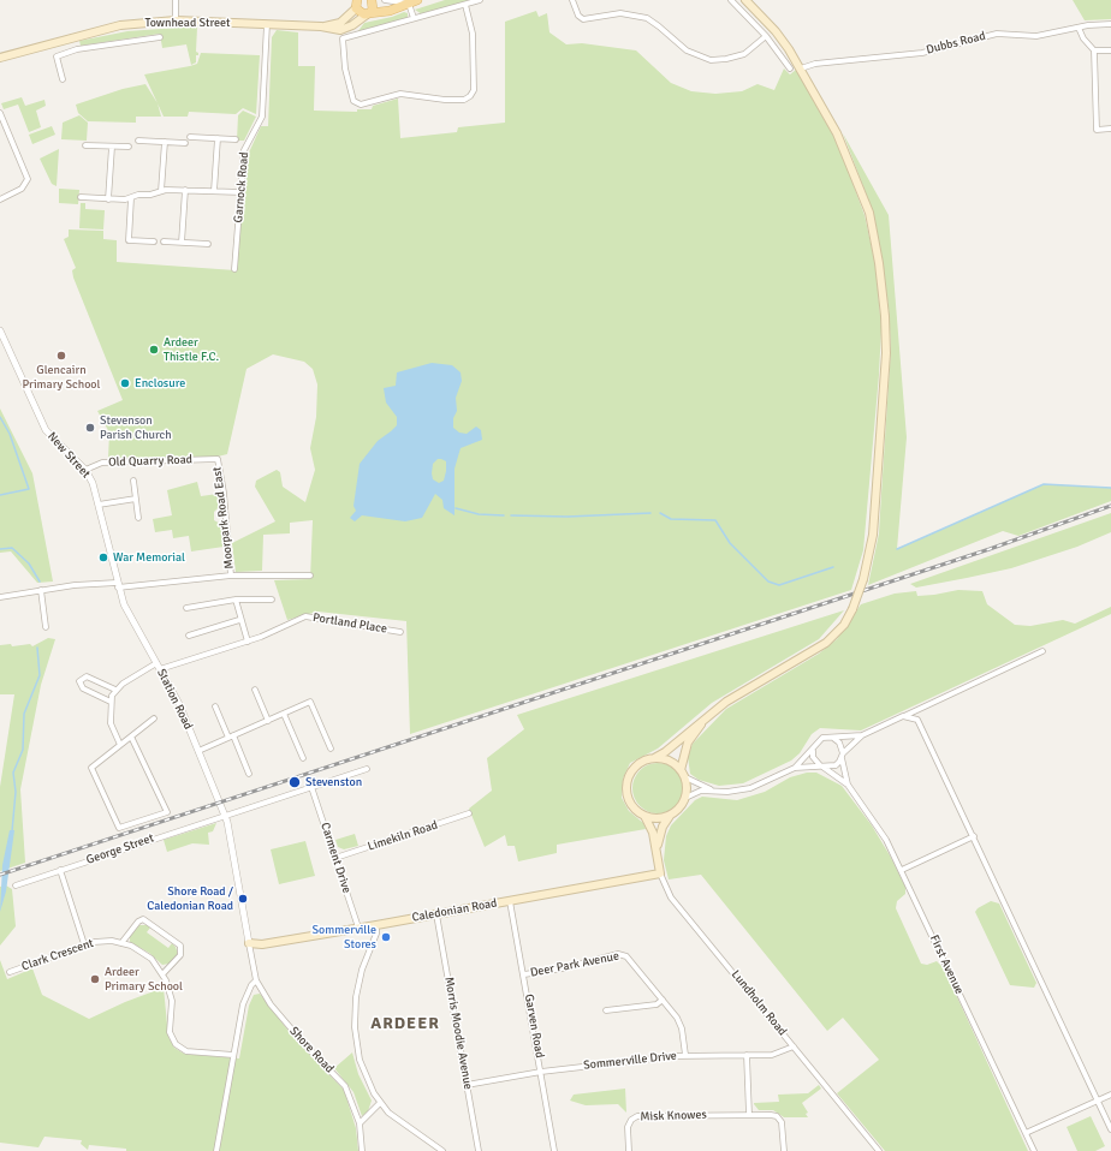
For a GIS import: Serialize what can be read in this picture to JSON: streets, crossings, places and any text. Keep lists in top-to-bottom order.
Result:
{
  "streets": {
    "main road": ["Townhead Street", "Caledonian Road", "Lundholm Road"],
    "street": [
      "Dubbs Road",
      "Garnock Road",
      "New Street",
      "Old Quarry Road",
      "Moorpark Road East",
      "Portland Place",
      "Station Road",
      "Limekiln Road",
      "George Street",
      "Carment Drive",
      "Clark Crescent",
      "Deer Park Avenue",
      "First Avenue",
      "Garven Road",
      "Morris Moodie Avenue",
      "Shore Road",
      "Sommerville Drive",
      "Misk Knowes"
    ]
  },
  "crossings": [
    ["Townhead Street", "Garnock Road"],
    ["New Street", "Old Quarry Road"],
    ["New Street", "Moorpark Road East"],
    ["New Street", "Station Road"],
    ["Old Quarry Road", "Moorpark Road East"],
    ["Moorpark Road East", "Station Road"],
    ["Portland Place", "Station Road"],
    ["Station Road", "George Street"],
    ["Station Road", "Shore Road"],
    ["Limekiln Road", "Carment Drive"],
    ["George Street", "Carment Drive"],
    ["George Street", "Shore Road"],
    ["Carment Drive", "Caledonian Road"],
    ["Caledonian Road", "Lundholm Road"],
    ["Caledonian Road", "Garven Road"],
    ["Caledonian Road", "Morris Moodie Avenue"],
    ["Caledonian Road", "Shore Road"],
    ["Deer Park Avenue", "Garven Road"],
    ["Deer Park Avenue", "Sommerville Drive"],
    ["Lundholm Road", "Sommerville Drive"],
    ["Garven Road", "Sommerville Drive"],
    ["Morris Moodie Avenue", "Sommerville Drive"]
  ],
  "districts": ["ARDEER"],
  "places": [
    "Ardeer Thistle F.C.",
    "Glencairn Primary School",
    "Enclosure",
    "Stevenson Parish Church",
    "War Memorial",
    "Stevenston",
    "Shore Road / Caledonian Road",
    "Sommerville Stores",
    "Ardeer Primary School"
  ]
}
